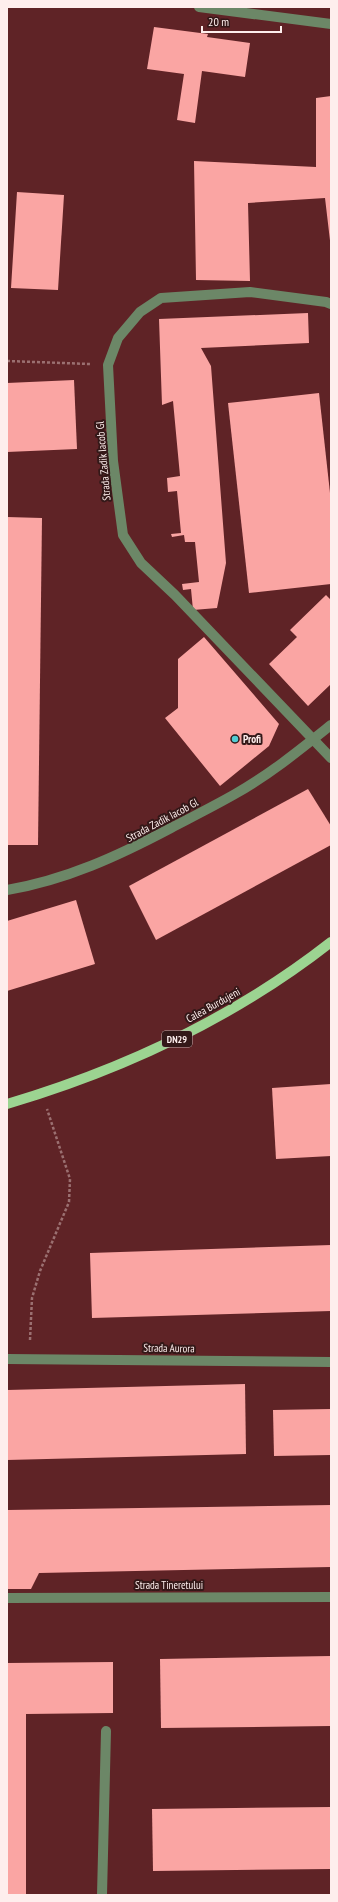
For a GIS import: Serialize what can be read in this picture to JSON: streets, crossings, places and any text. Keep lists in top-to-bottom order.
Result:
{
  "streets": {
    "main road": ["Calea Burdujeni", "DN29"],
    "street": ["Strada Zadik Iacob Gl", "Strada Aurora", "Strada Tineretului"]
  },
  "places": ["Profi"],
  "scale_bar": "20 m"
}
